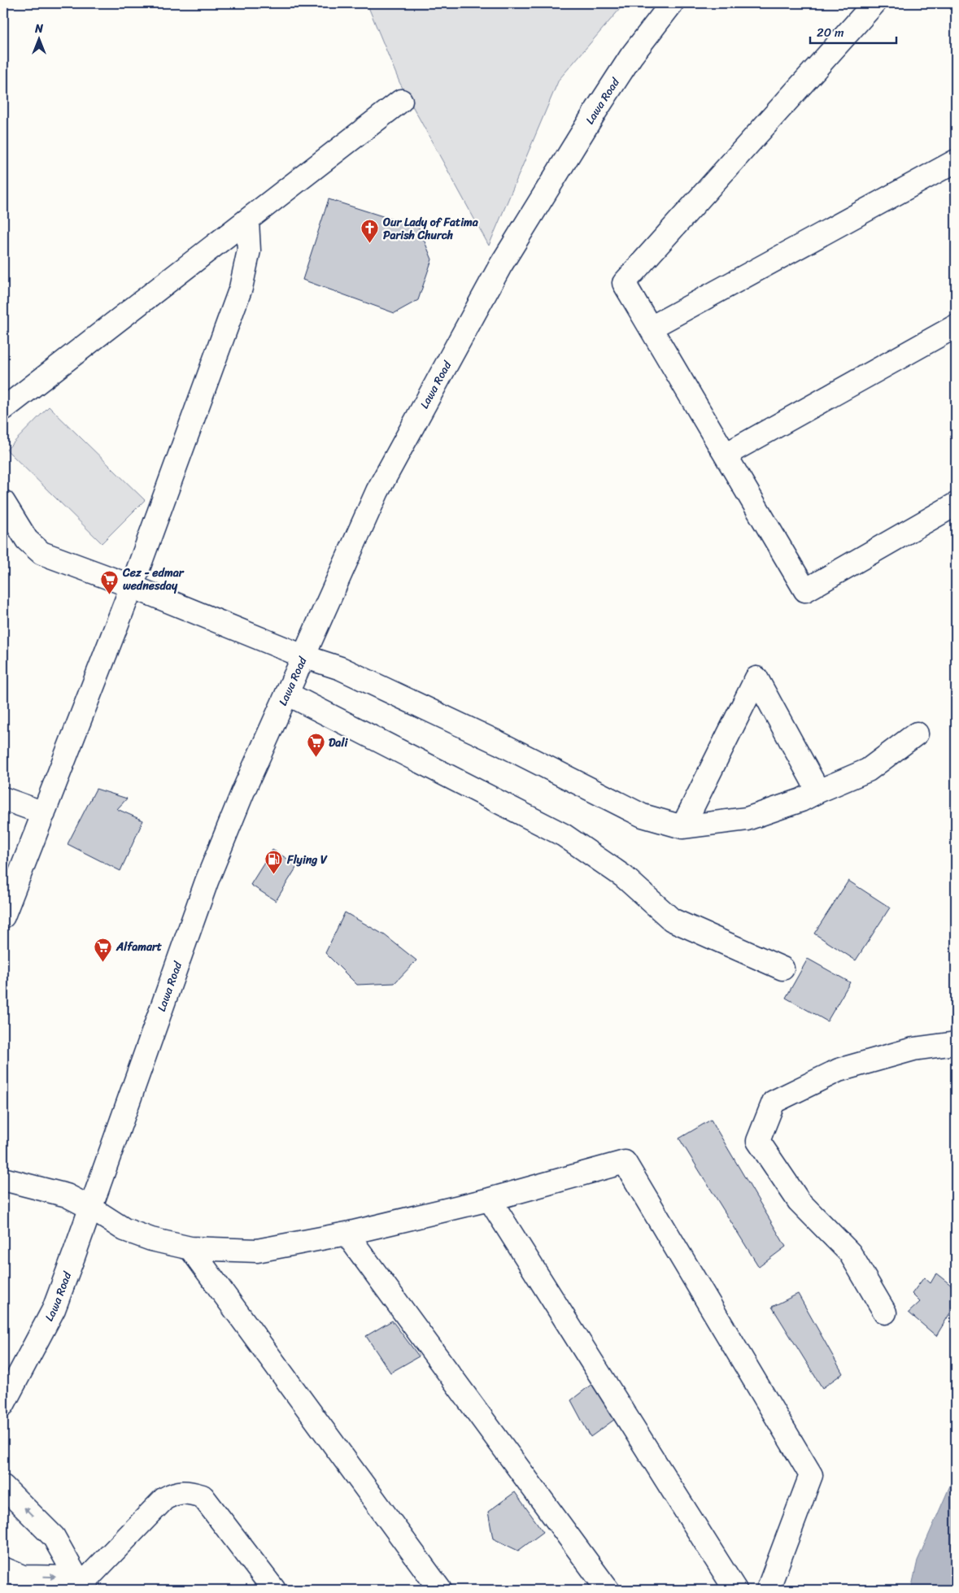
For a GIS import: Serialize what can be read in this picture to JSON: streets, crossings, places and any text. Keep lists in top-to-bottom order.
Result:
{
  "streets": {
    "street": ["Lawa Road"]
  },
  "places": {
    "church": ["Our Lady of Fatima Parish Church"],
    "supermarket": ["Cez - edmar wednesday", "Dali", "Alfamart"],
    "fuel station": ["Flying V"]
  },
  "scale_bar": "20 m",
  "north": "top"
}
